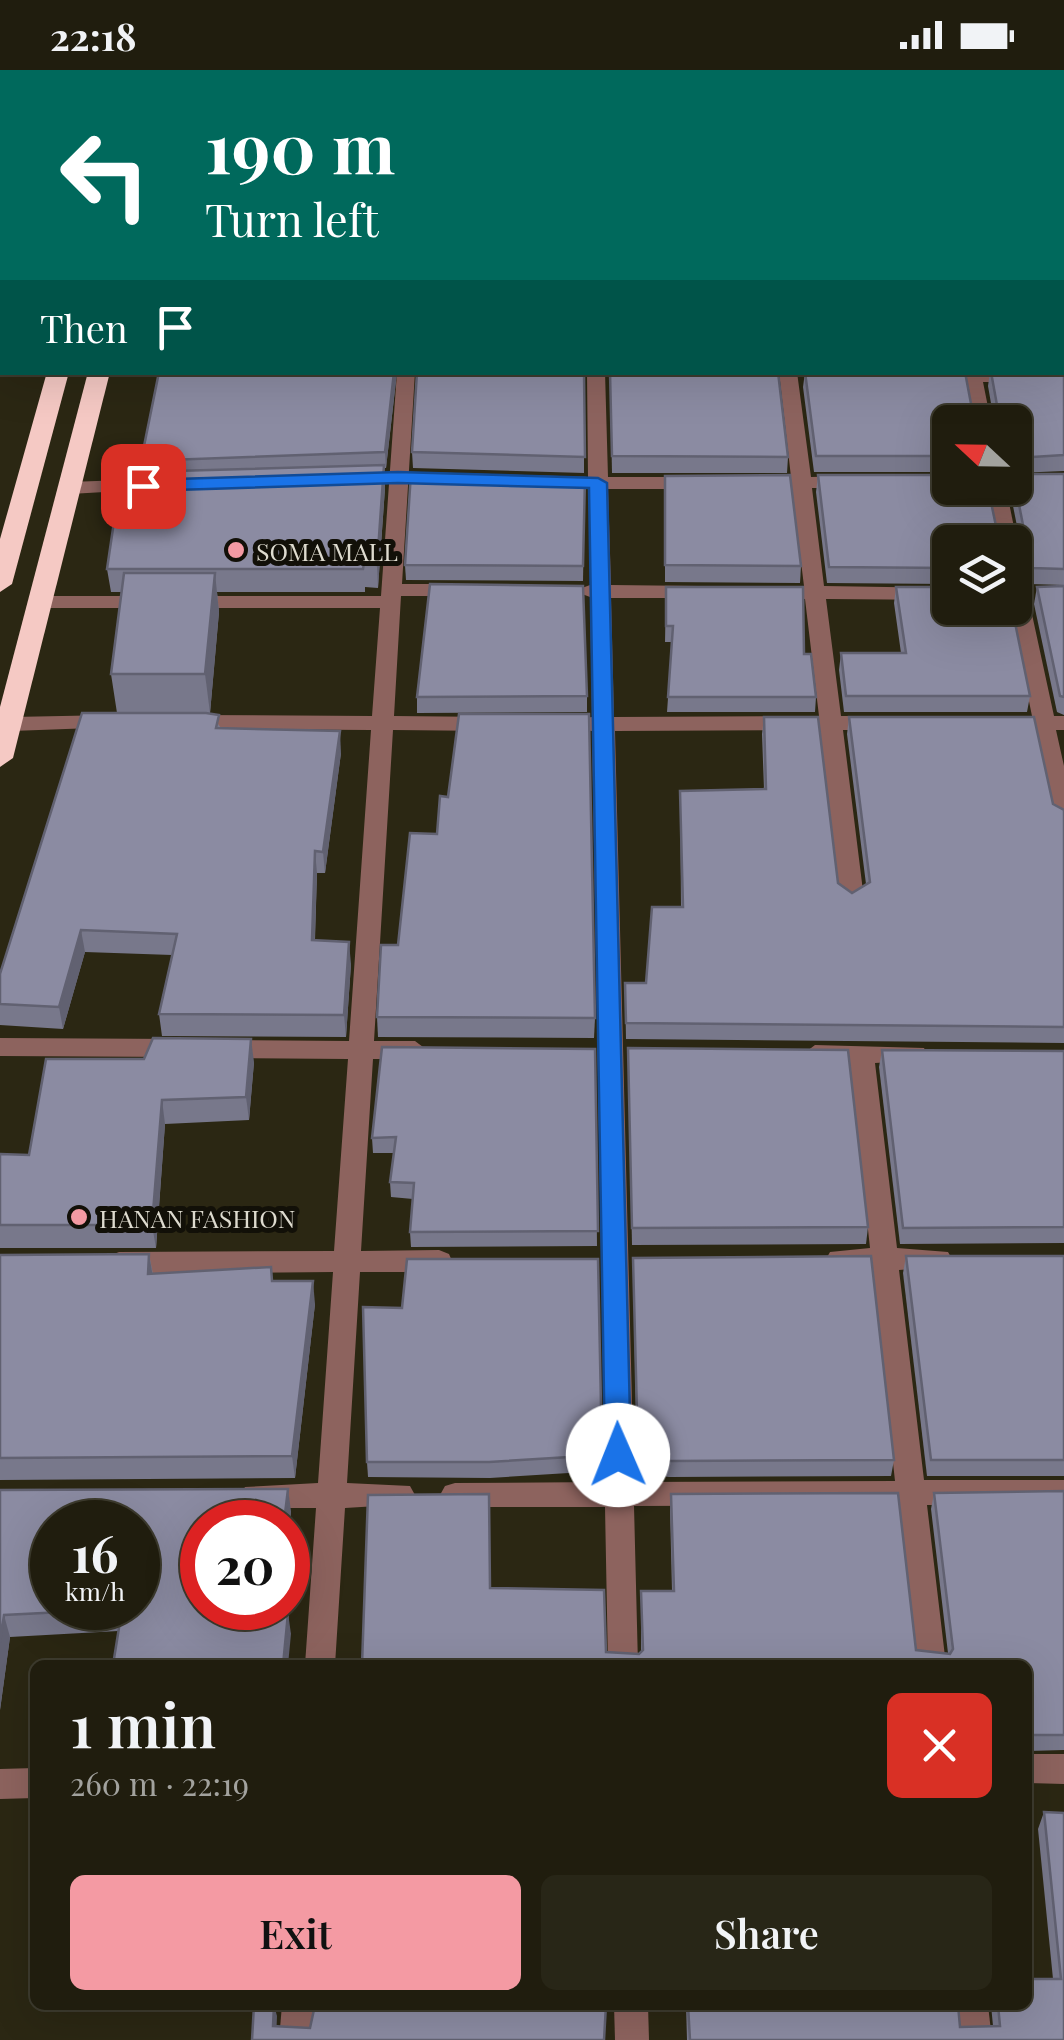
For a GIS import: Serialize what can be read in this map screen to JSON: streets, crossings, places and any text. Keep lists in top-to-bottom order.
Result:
{
  "places": ["SOMA MALL", "HANAN FASHION"],
  "north": "left",
  "page": {
    "status": "22:18",
    "turn": ["190 m", "Turn left"],
    "then": "Then",
    "speed": "16 km/h",
    "limit": "20",
    "heading": ["1 min", "260 m · 22:19"],
    "buttons": ["Exit", "Share"]
  }
}
